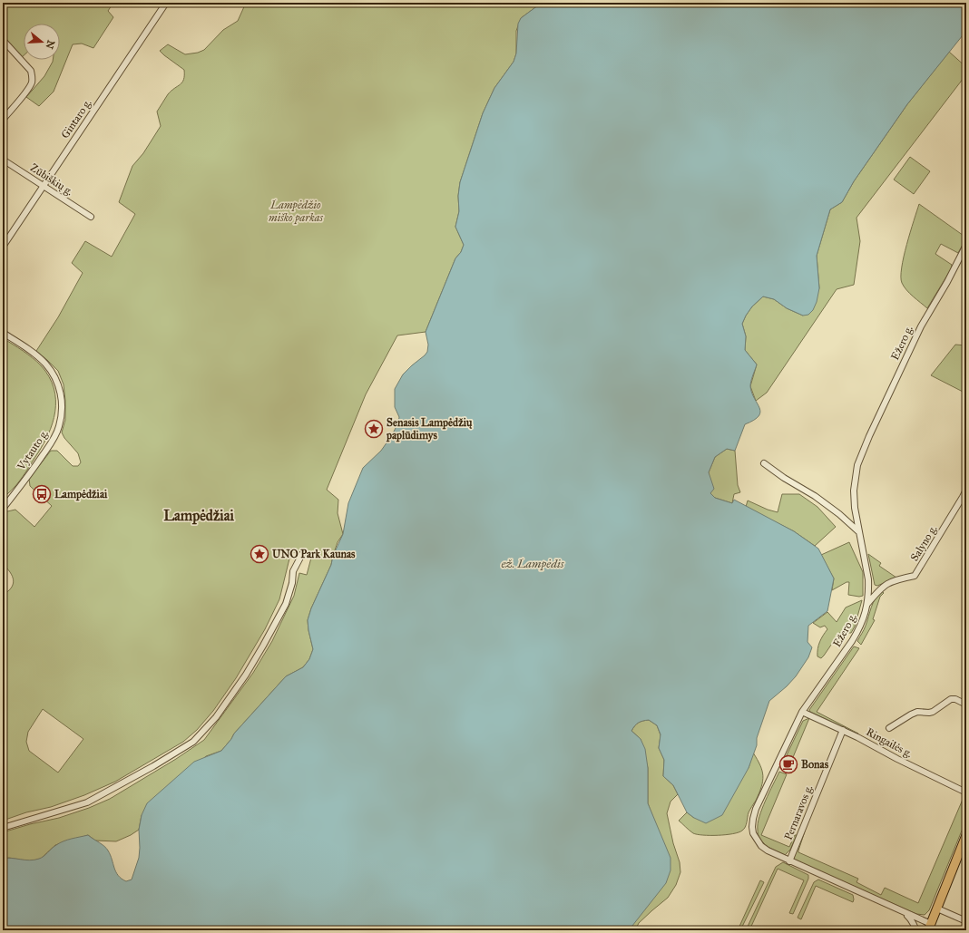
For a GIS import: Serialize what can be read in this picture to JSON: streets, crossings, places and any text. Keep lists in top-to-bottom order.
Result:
{
  "streets": {
    "street": [
      "Gintaro g.",
      "Zūbiškių g.",
      "Ežero g.",
      "Vytauto g.",
      "Salyno g.",
      "Ringailės g.",
      "Pernaravos g."
    ]
  },
  "crossings": [
    ["Gintaro g.", "Zūbiškių g."],
    ["Ežero g.", "Salyno g."],
    ["Ežero g.", "Ringailės g."],
    ["Ežero g.", "Pernaravos g."],
    ["Ringailės g.", "Pernaravos g."]
  ],
  "districts": ["Lampėdžiai"],
  "water": ["ež. Lampėdis"],
  "parks": ["Lampėdžio miško parkas"],
  "places": {
    "place": ["Senasis Lampėdžių paplūdimys", "UNO Park Kaunas"],
    "bus stop": ["Lampėdžiai"],
    "cafe": ["Bonas"]
  },
  "north": "right"
}
